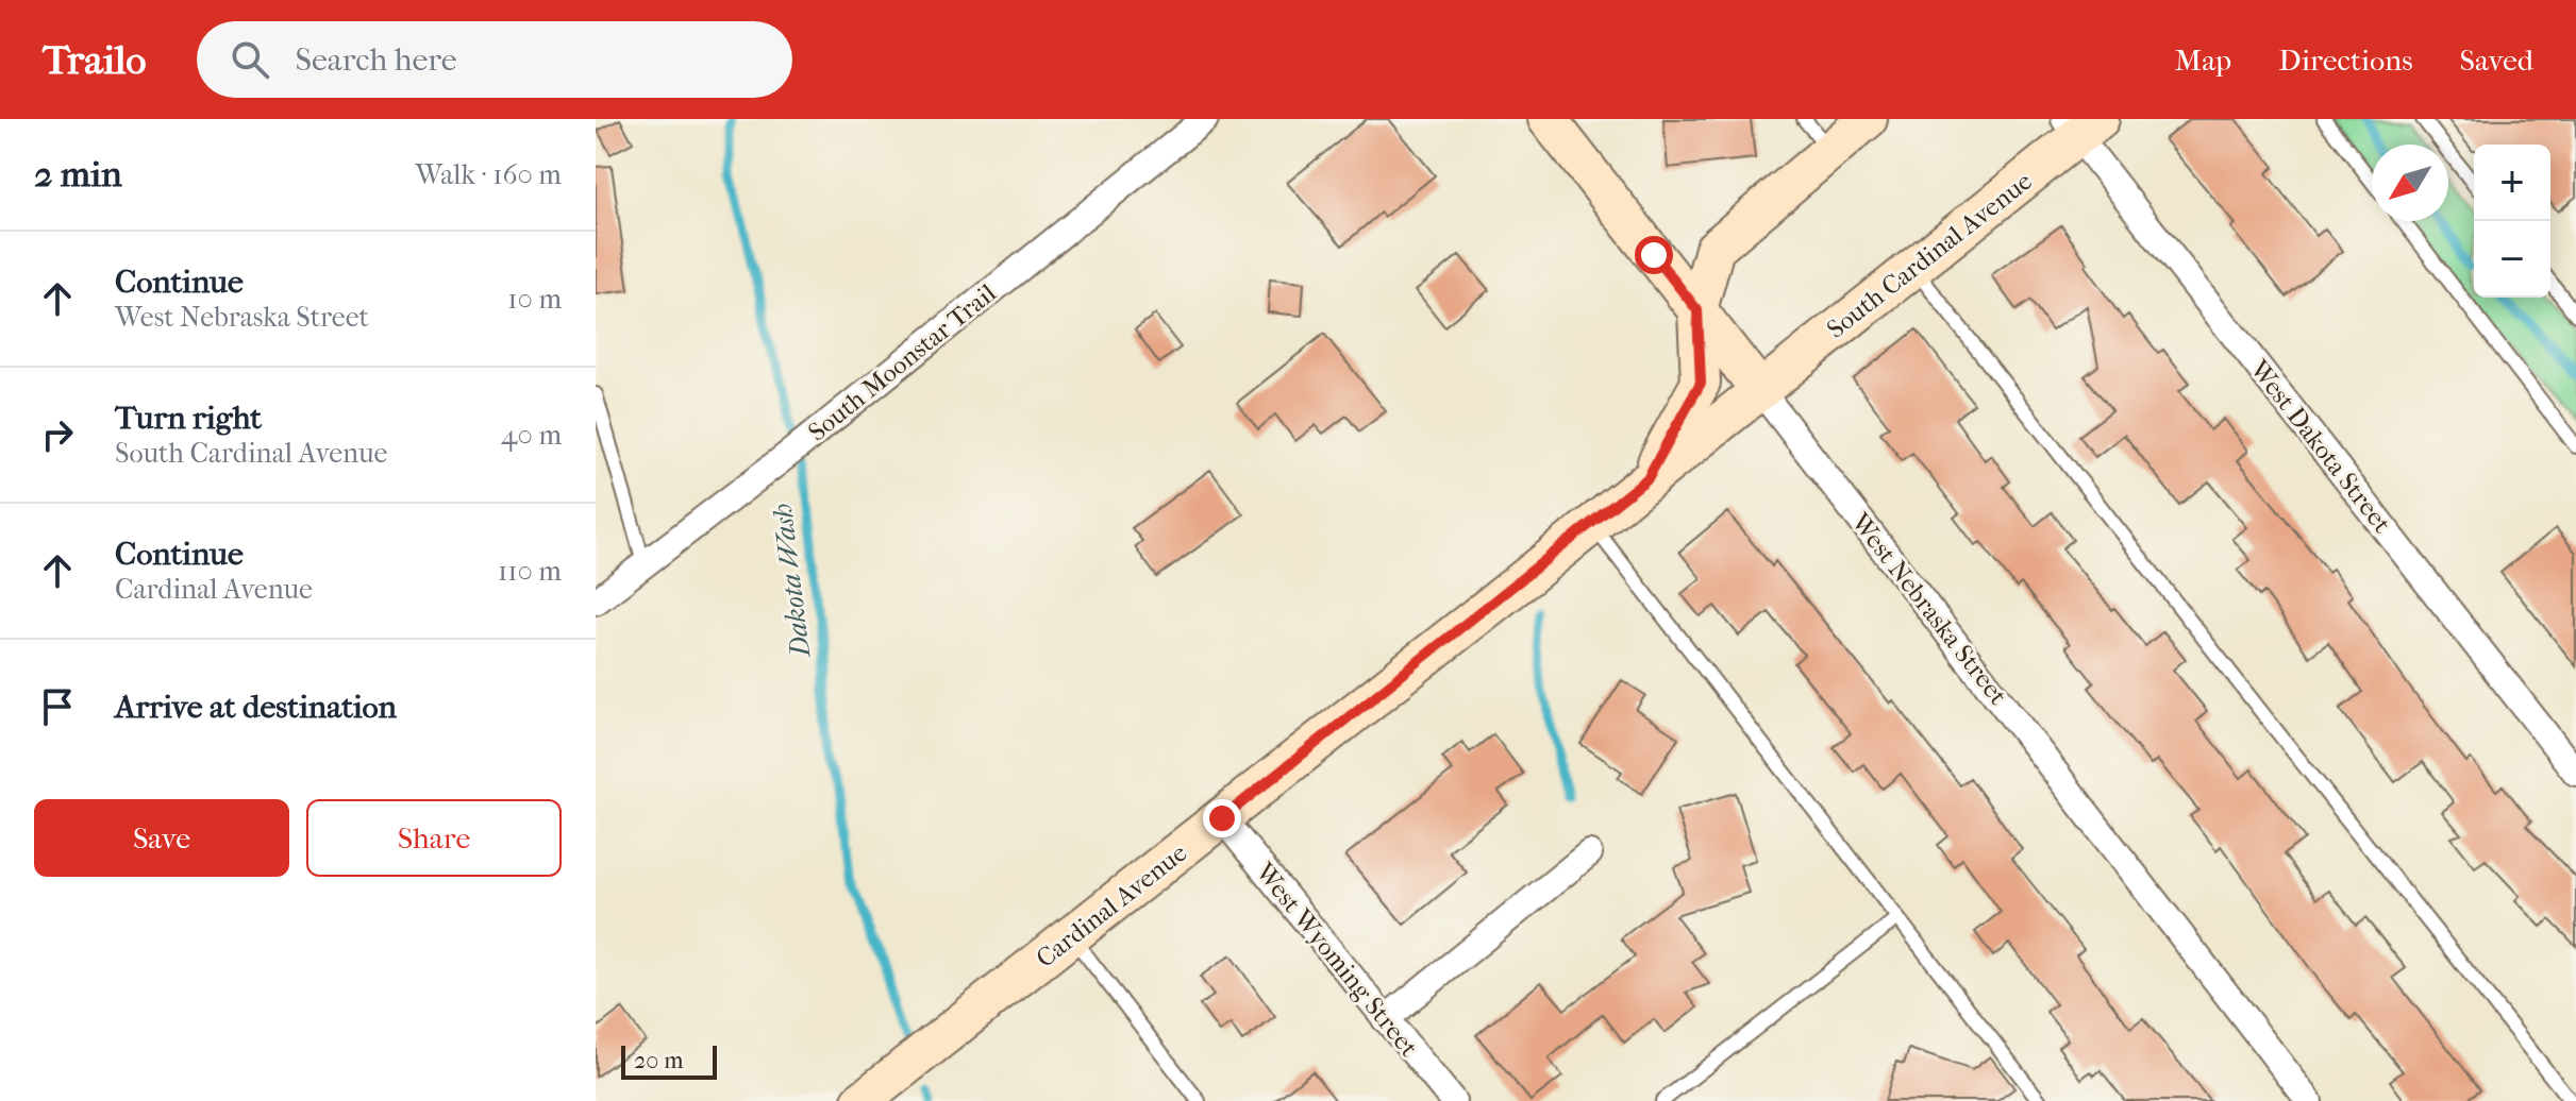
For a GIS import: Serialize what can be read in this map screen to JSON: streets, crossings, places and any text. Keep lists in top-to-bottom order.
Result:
{
  "streets": {
    "main road": ["South Cardinal Avenue", "West Nebraska Street", "Cardinal Avenue"],
    "street": ["South Moonstar Trail", "West Dakota Street", "West Wyoming Street"]
  },
  "crossings": [
    ["South Cardinal Avenue", "West Dakota Street"],
    ["South Cardinal Avenue", "West Nebraska Street"],
    ["South Cardinal Avenue", "Cardinal Avenue"],
    ["West Nebraska Street", "Cardinal Avenue"],
    ["Cardinal Avenue", "West Wyoming Street"]
  ],
  "water": ["Dakota Wash"],
  "scale_bar": "20 m",
  "north": "bottom left",
  "page": {
    "header": "Trailo",
    "search": "Search here",
    "nav": ["Map", "Directions", "Saved"],
    "heading": ["2 min", "Walk · 160 m"],
    "map_buttons": ["+", "−"],
    "list": [
      ["Continue", "West Nebraska Street", "10 m"],
      ["Turn right", "South Cardinal Avenue", "40 m"],
      ["Continue", "Cardinal Avenue", "110 m"],
      "Arrive at destination"
    ],
    "buttons": ["Save", "Share"],
    "scale": "20 m"
  }
}
